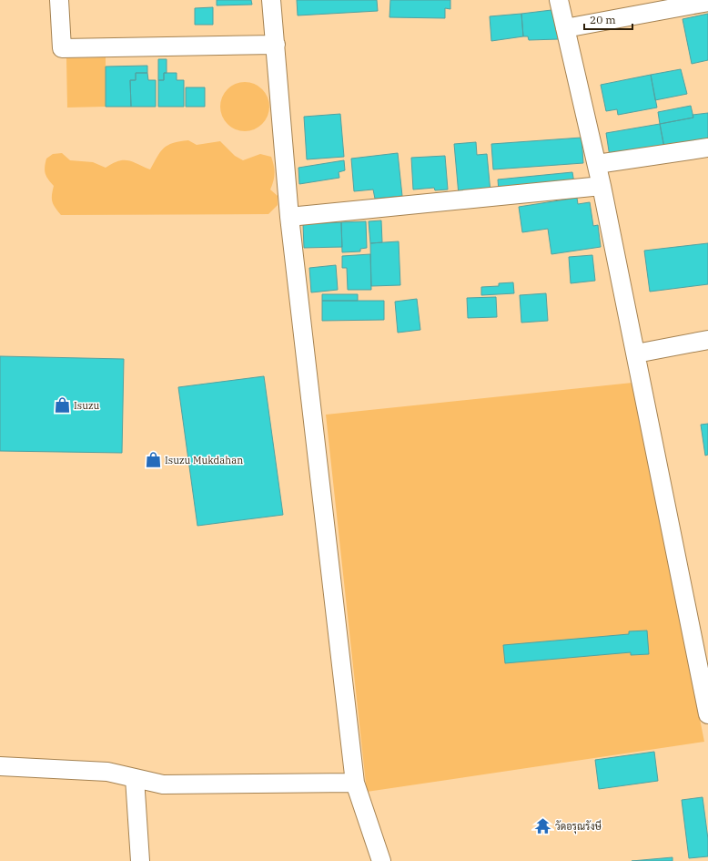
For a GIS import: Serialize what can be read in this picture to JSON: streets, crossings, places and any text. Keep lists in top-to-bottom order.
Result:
{
  "places": {
    "shop": ["Isuzu", "Isuzu Mukdahan"],
    "temple": ["วัดอรุณรังษี"]
  },
  "scale_bar": "20 m"
}
